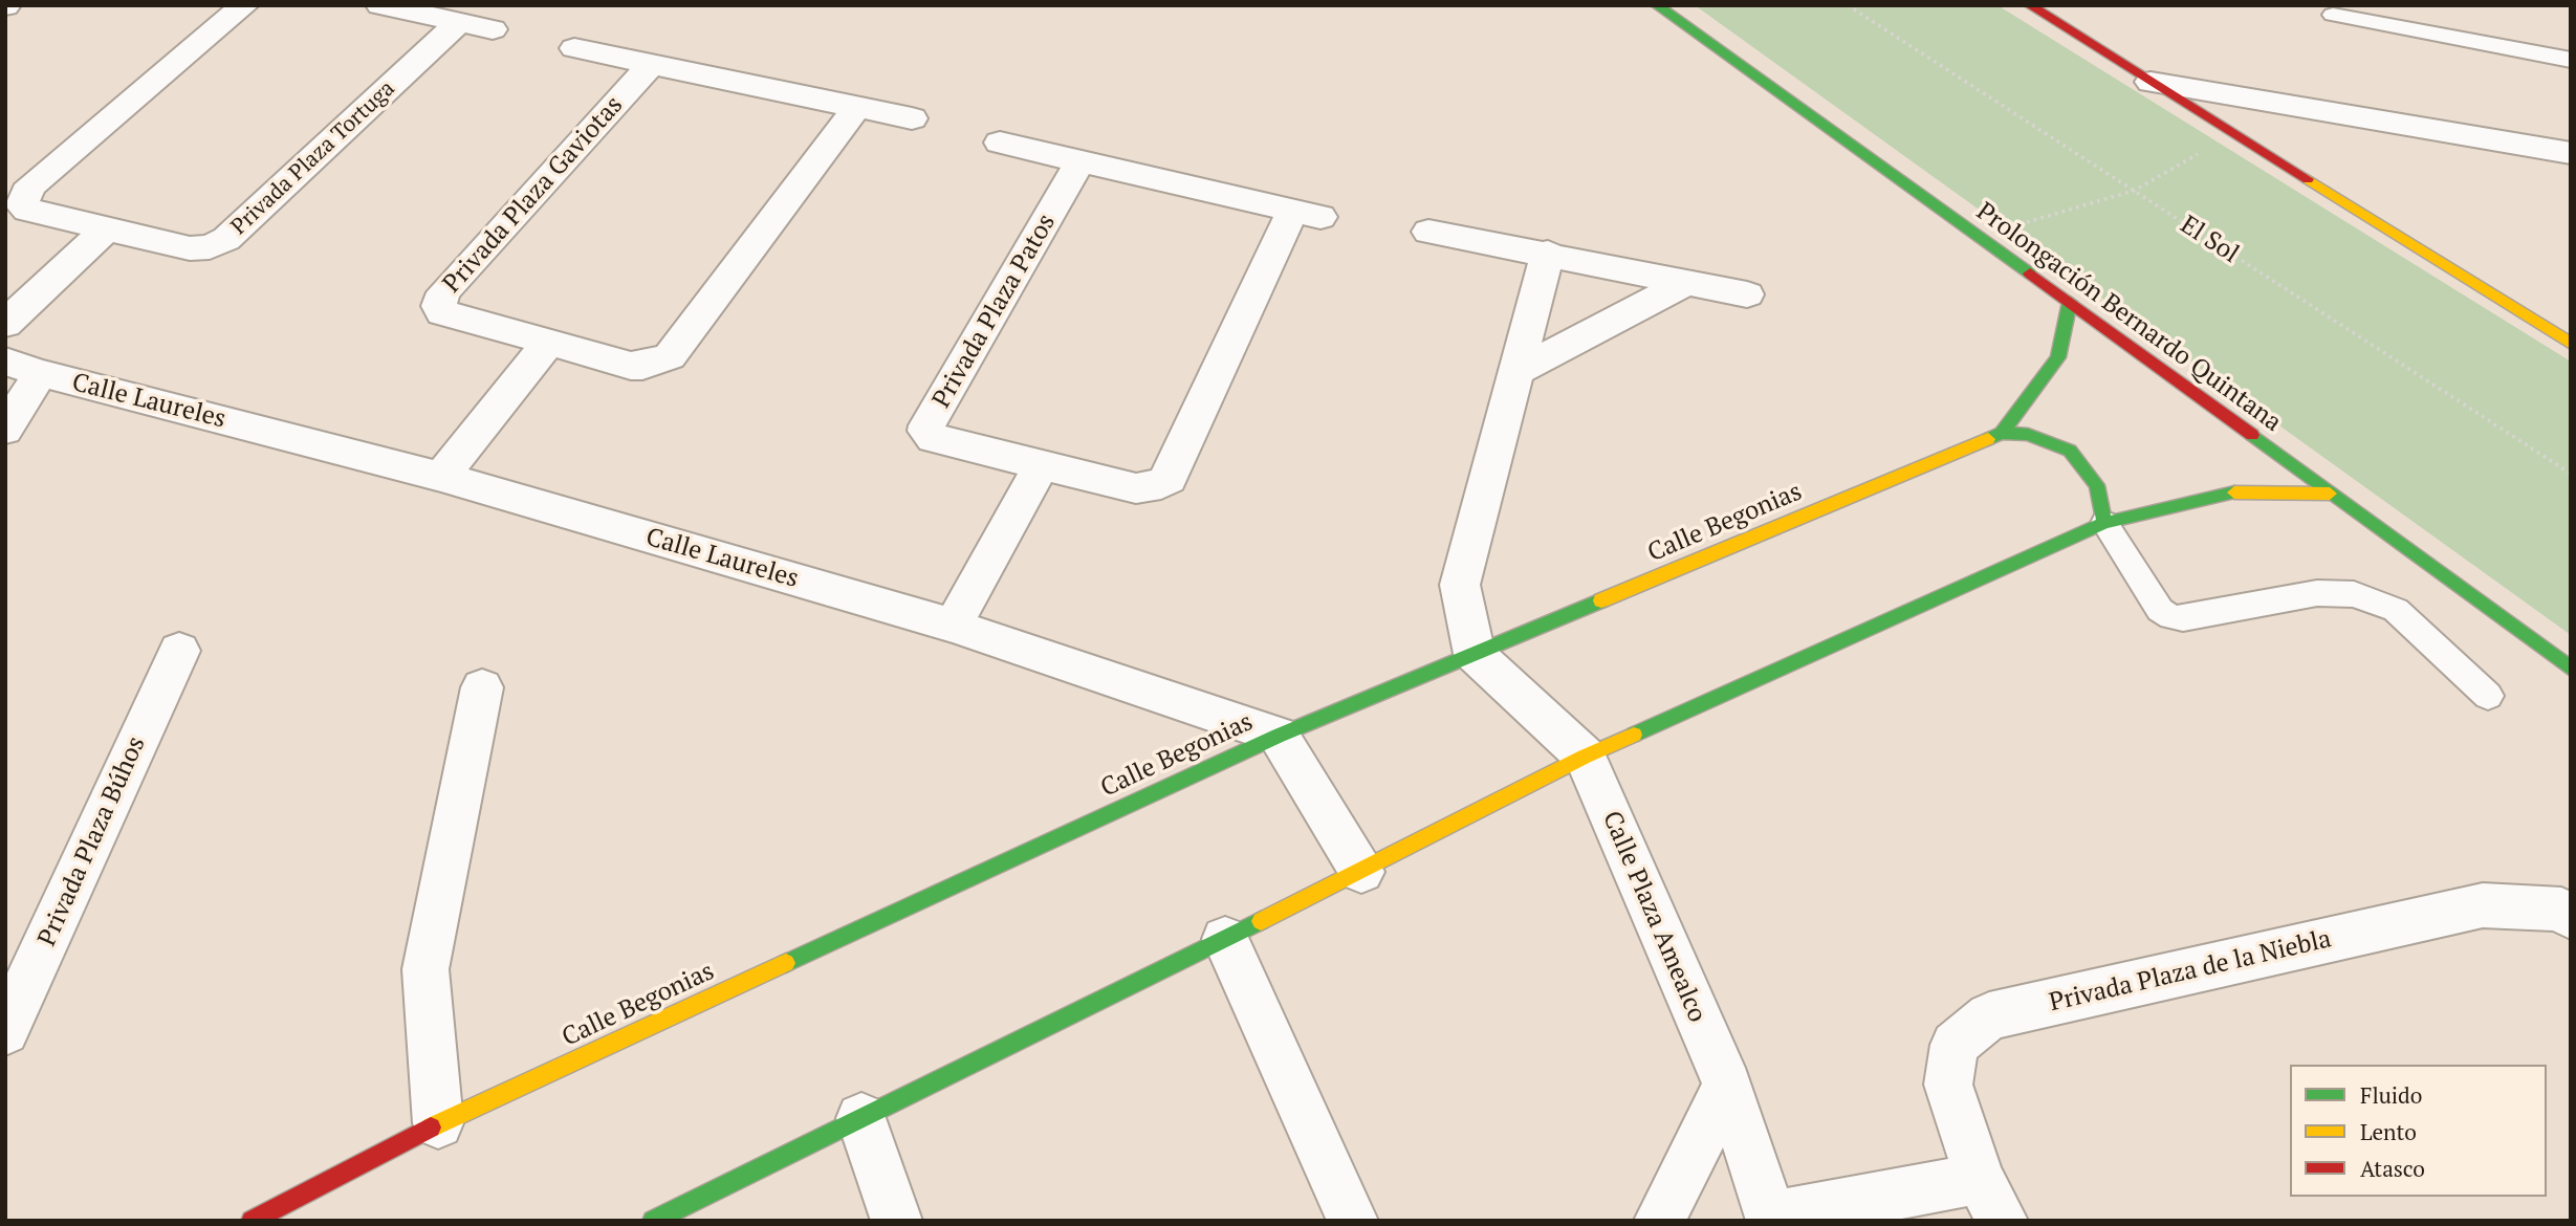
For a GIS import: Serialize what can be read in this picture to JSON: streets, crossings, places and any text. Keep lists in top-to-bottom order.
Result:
{
  "streets": {
    "street": [
      "Privada Plaza Tortuga",
      "Privada Plaza Gaviotas",
      "Privada Plaza Patos",
      "Prolongación Bernardo Quintana",
      "Calle Laureles",
      "Calle Begonias",
      "Privada Plaza Búhos",
      "Calle Plaza Amealco",
      "Privada Plaza de la Niebla"
    ],
    "path": ["El Sol"]
  },
  "crossings": [
    ["Calle Laureles", "Calle Begonias"],
    ["Calle Begonias", "Calle Plaza Amealco"],
    ["Calle Plaza Amealco", "Privada Plaza de la Niebla"]
  ],
  "legend": ["Fluido", "Lento", "Atasco"]
}
